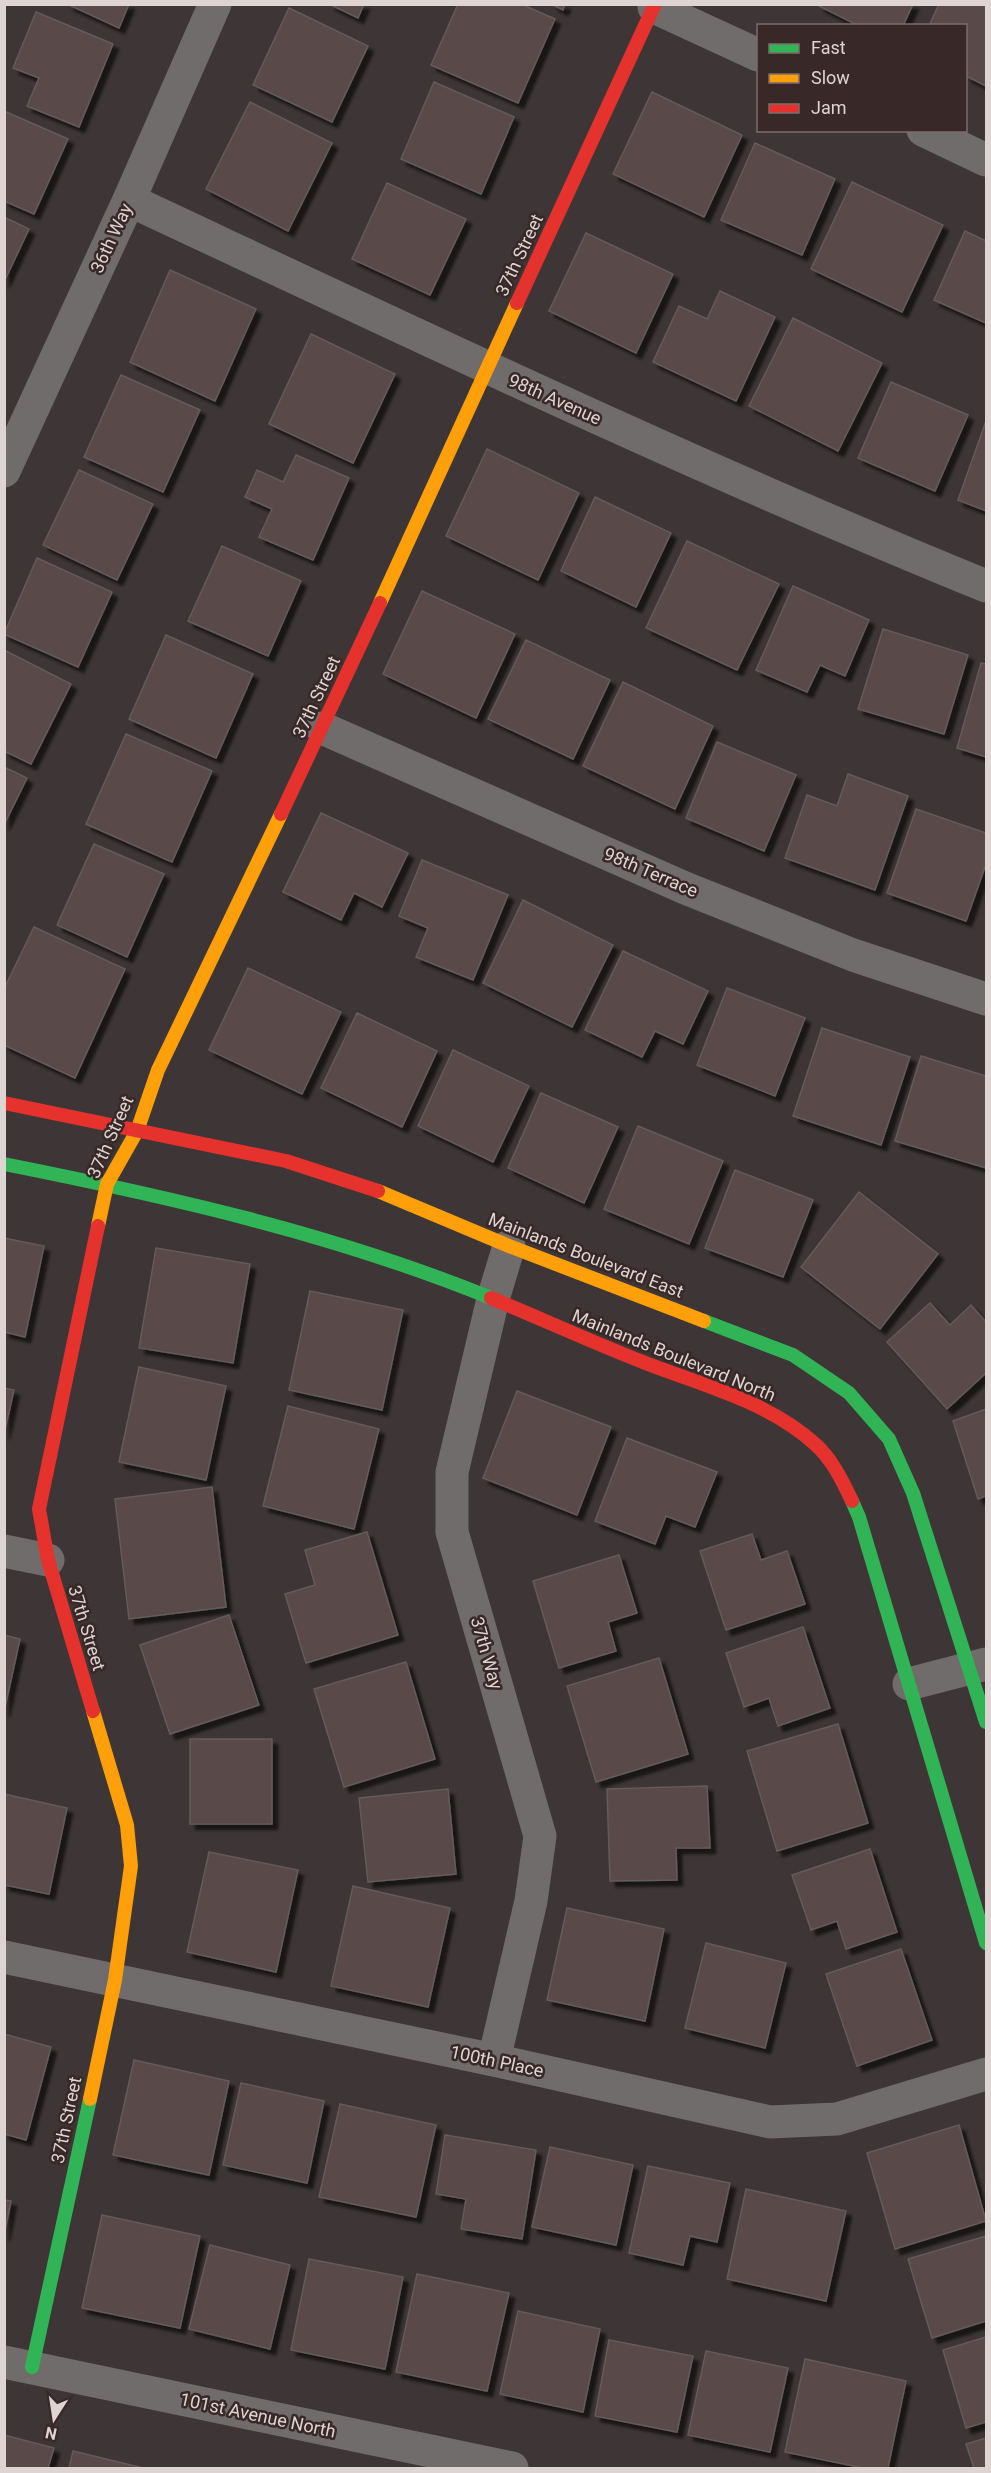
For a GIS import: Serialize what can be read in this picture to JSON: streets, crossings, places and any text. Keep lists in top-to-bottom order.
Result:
{
  "streets": {
    "street": [
      "36th Way",
      "37th Street",
      "98th Avenue",
      "98th Terrace",
      "Mainlands Boulevard East",
      "Mainlands Boulevard North",
      "37th Way",
      "100th Place",
      "101st Avenue North"
    ]
  },
  "crossings": [
    ["36th Way", "98th Avenue"],
    ["37th Street", "98th Avenue"],
    ["37th Street", "98th Terrace"],
    ["37th Street", "Mainlands Boulevard East"],
    ["37th Street", "Mainlands Boulevard North"],
    ["37th Street", "100th Place"],
    ["37th Street", "101st Avenue North"],
    ["Mainlands Boulevard East", "37th Way"],
    ["Mainlands Boulevard North", "37th Way"],
    ["37th Way", "100th Place"]
  ],
  "legend": ["Fast", "Slow", "Jam"],
  "north": "bottom"
}
